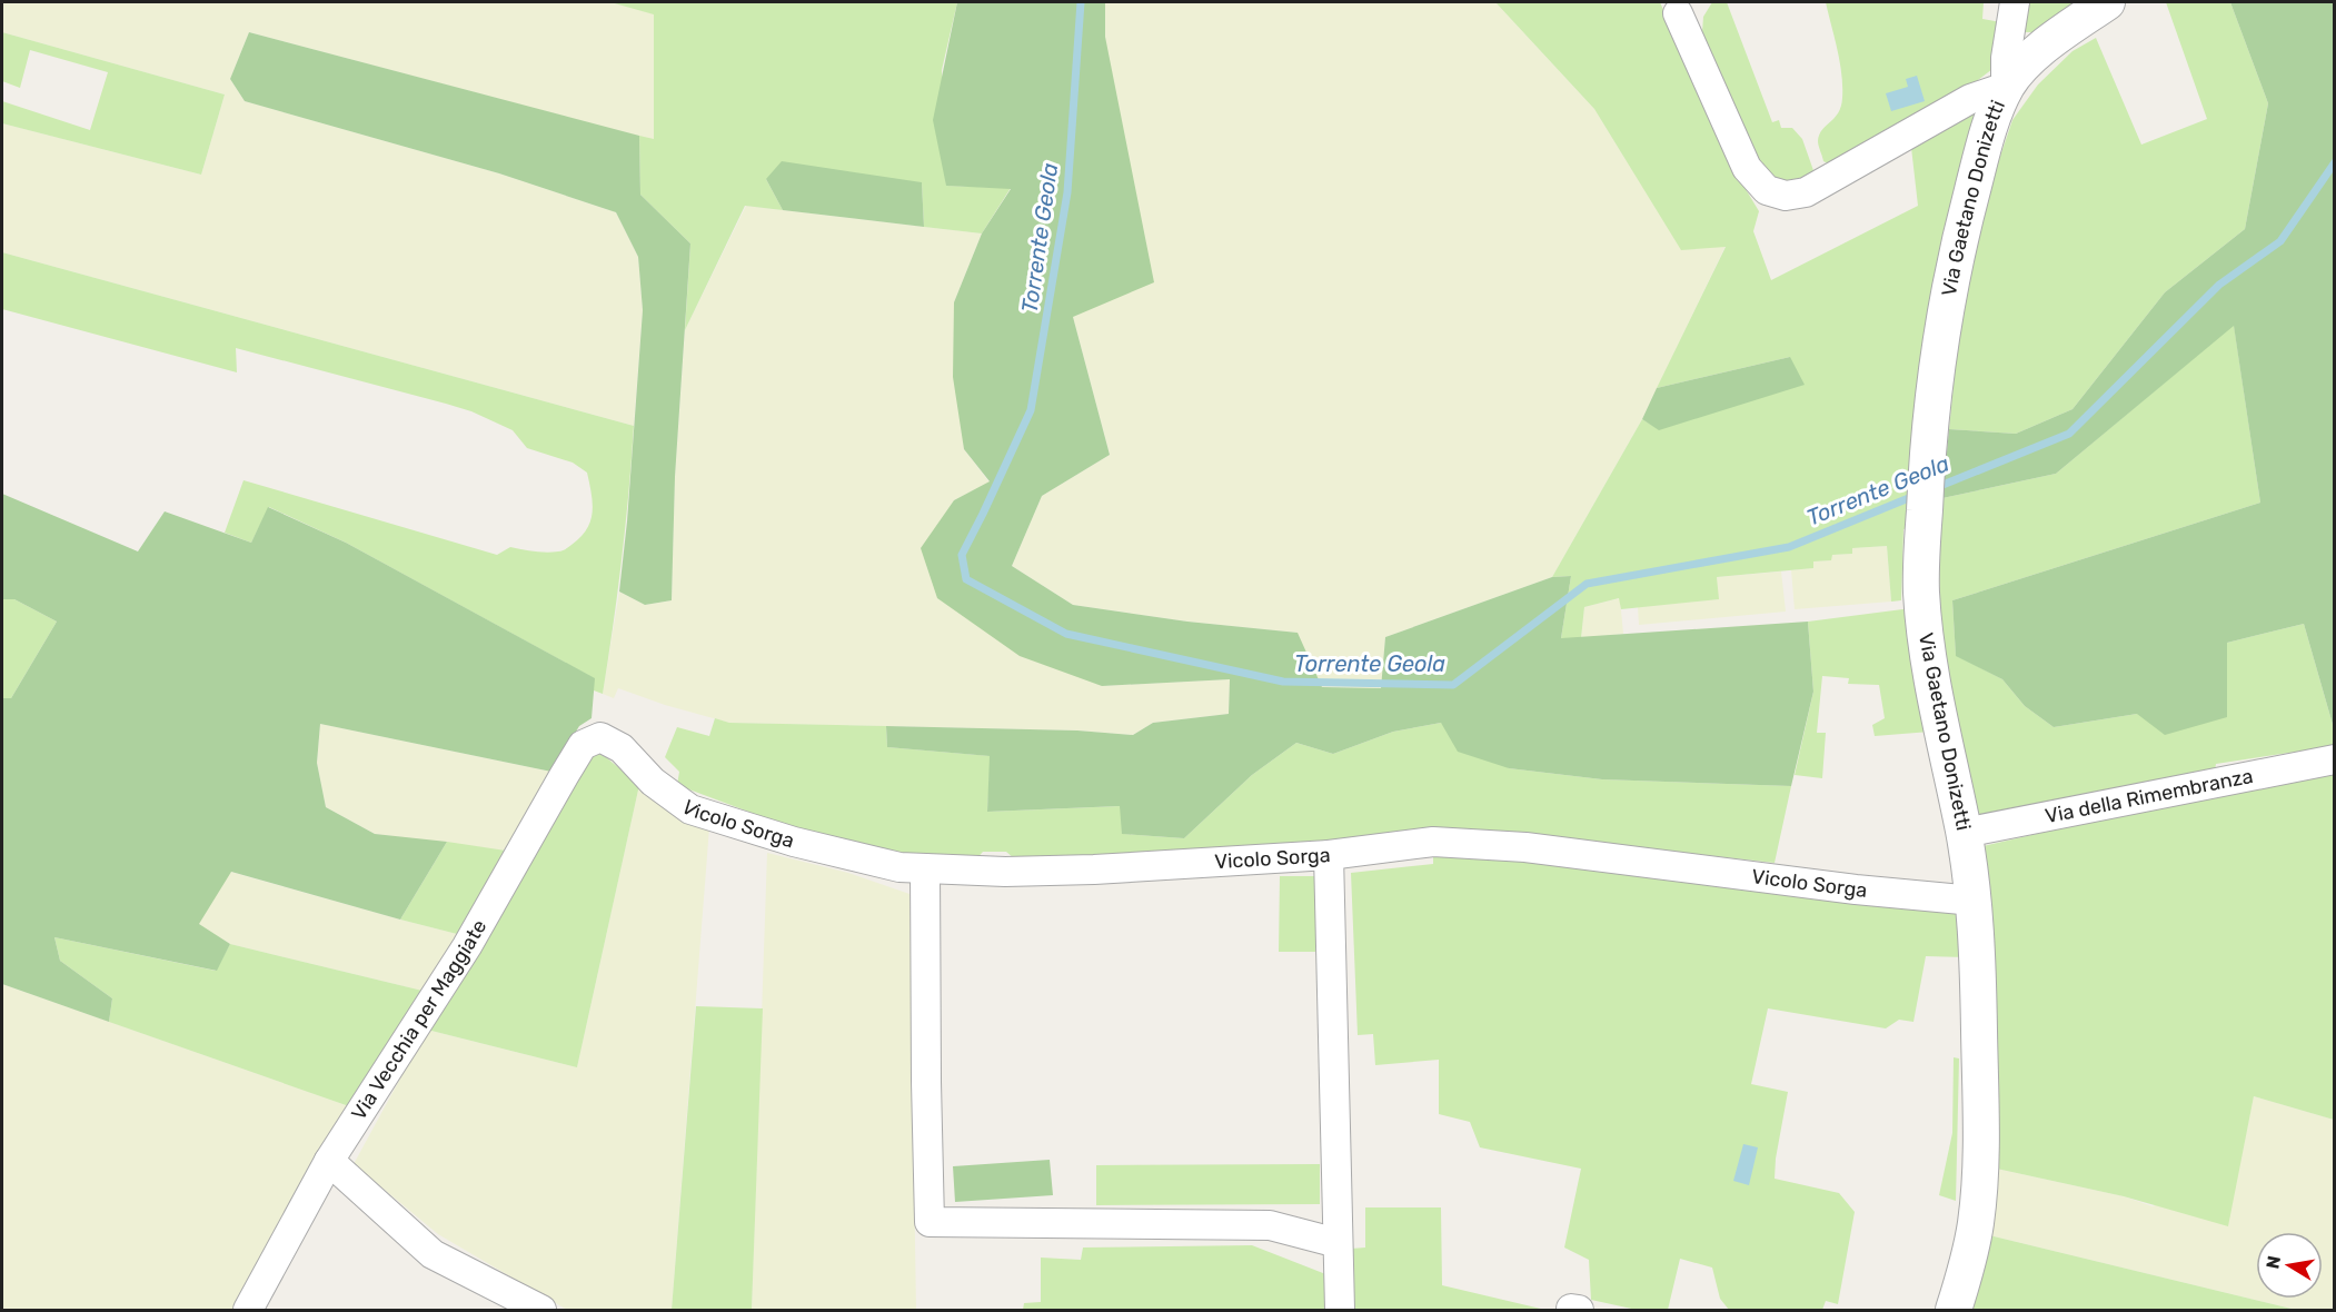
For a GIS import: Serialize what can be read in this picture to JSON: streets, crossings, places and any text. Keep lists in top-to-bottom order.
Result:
{
  "streets": {
    "street": [
      "Via Gaetano Donizetti",
      "Via della Rimembranza",
      "Vicolo Sorga",
      "Via Vecchia per Maggiate"
    ]
  },
  "crossings": [
    ["Via Gaetano Donizetti", "Via della Rimembranza"],
    ["Via Gaetano Donizetti", "Vicolo Sorga"],
    ["Vicolo Sorga", "Via Vecchia per Maggiate"]
  ],
  "water": ["Torrente Geola"],
  "north": "left"
}
